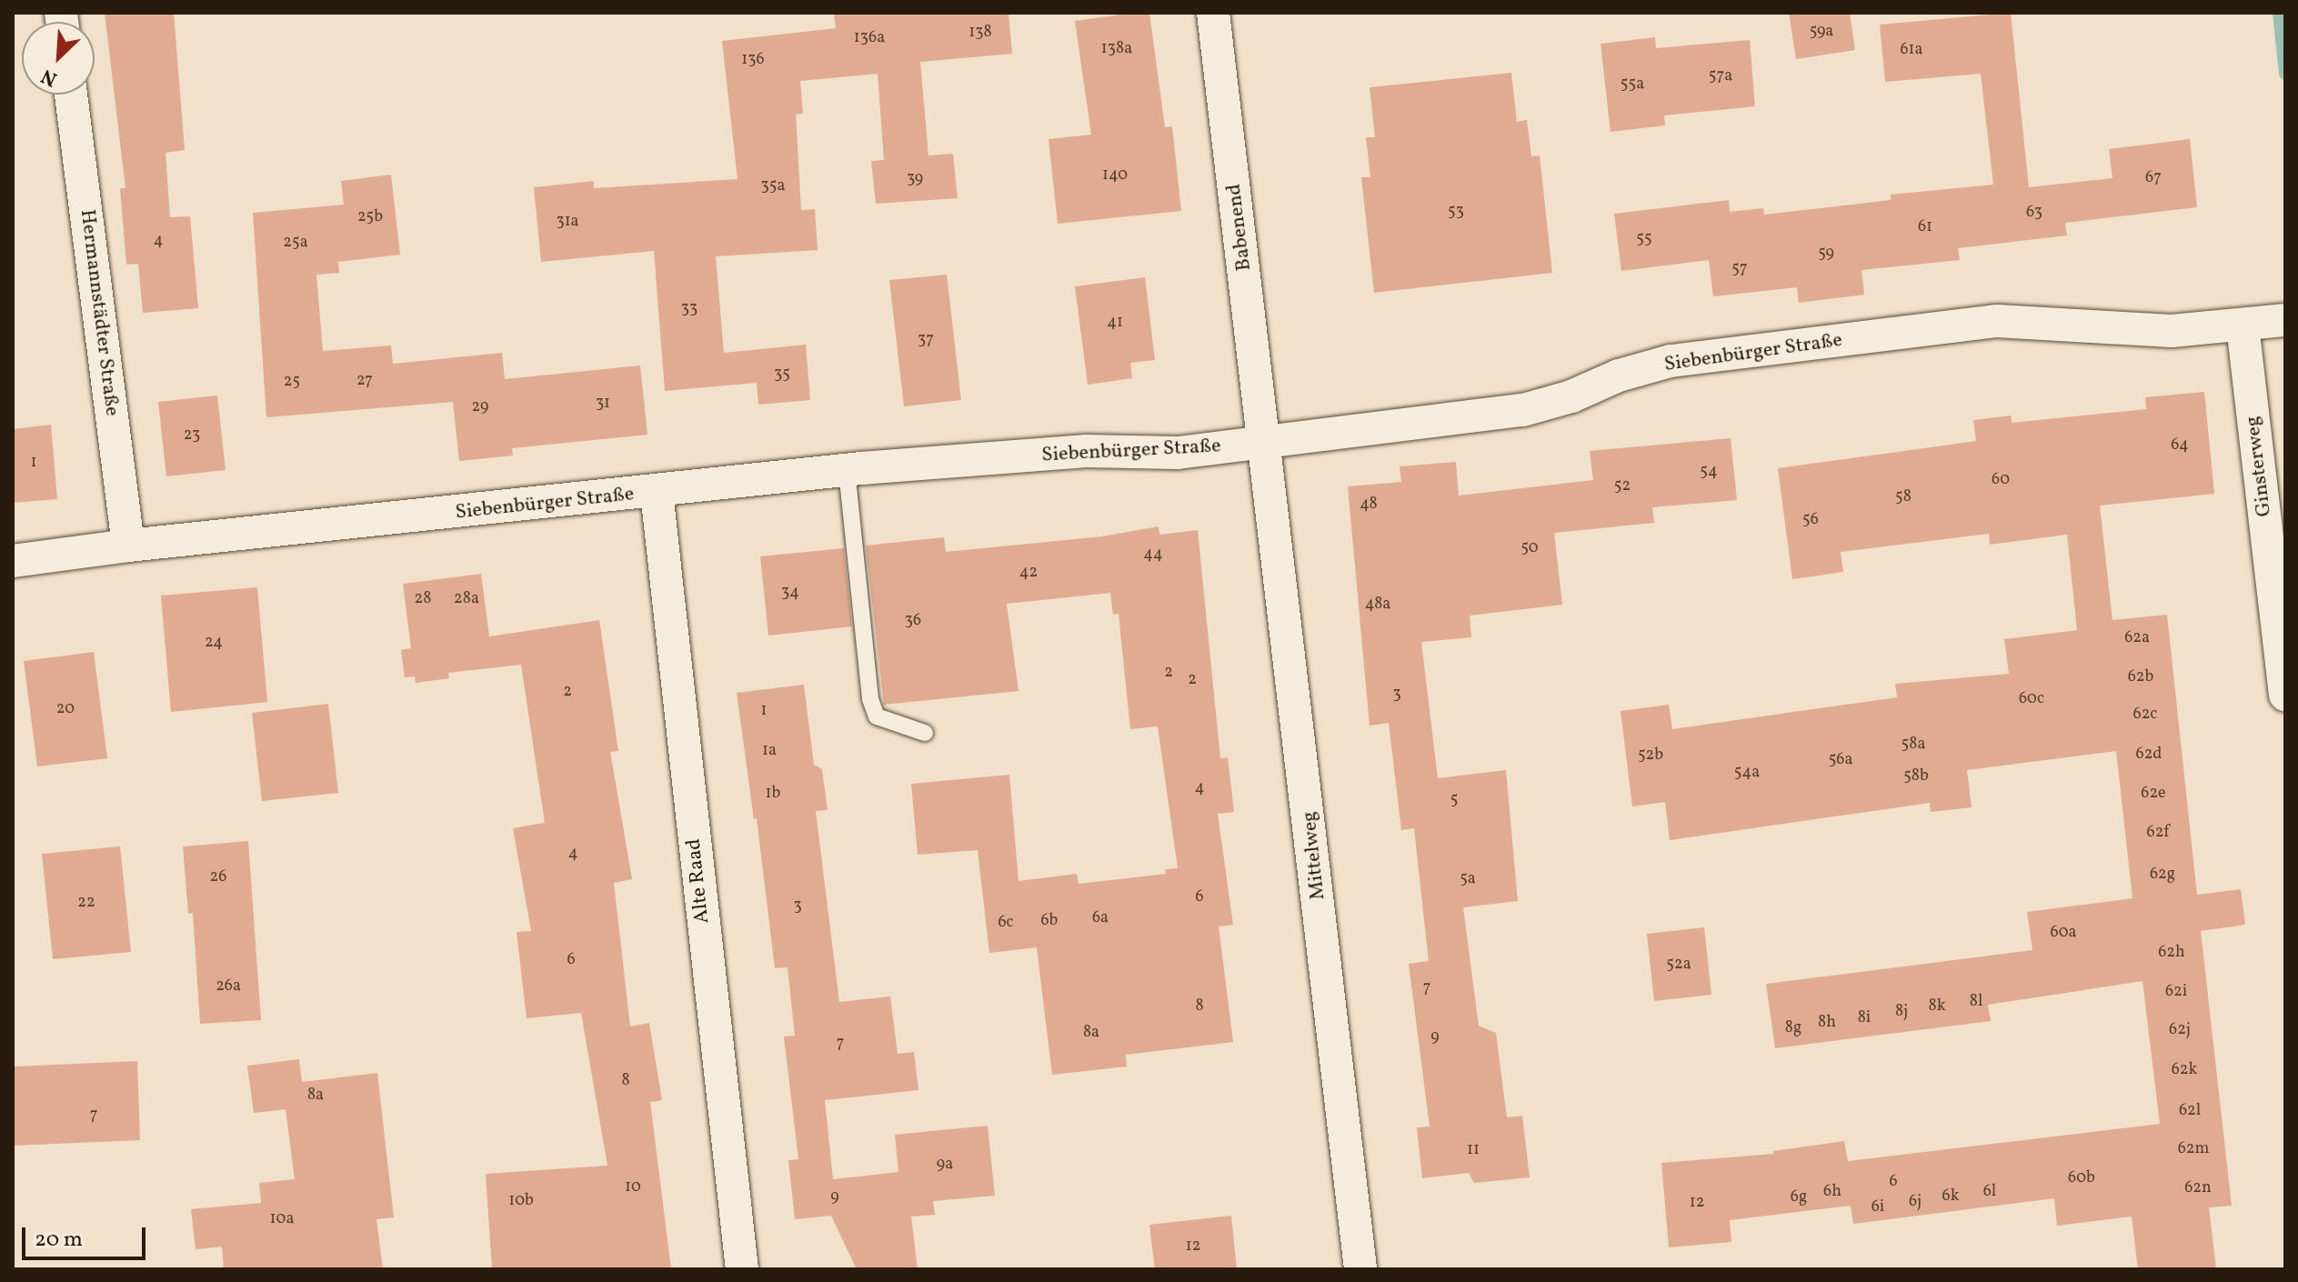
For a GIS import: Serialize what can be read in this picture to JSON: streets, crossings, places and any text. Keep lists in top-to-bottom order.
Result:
{
  "streets": {
    "street": [
      "Babenend",
      "Hermannstädter Straße",
      "Siebenbürger Straße",
      "Ginsterweg",
      "Mittelweg",
      "Alte Raad"
    ]
  },
  "crossings": [
    ["Babenend", "Siebenbürger Straße"],
    ["Babenend", "Mittelweg"],
    ["Hermannstädter Straße", "Siebenbürger Straße"],
    ["Siebenbürger Straße", "Ginsterweg"],
    ["Siebenbürger Straße", "Mittelweg"],
    ["Siebenbürger Straße", "Alte Raad"]
  ],
  "house_numbers": [
    "59a",
    "138",
    "136a",
    "138a",
    "61a",
    "136",
    "57a",
    "55a",
    "140",
    "67",
    "39",
    "35a",
    "53",
    "63",
    "25b",
    "31a",
    "61",
    "55",
    "4",
    "25a",
    "59",
    "57",
    "33",
    "41",
    "37",
    "35",
    "27",
    "25",
    "31",
    "29",
    "23",
    "64",
    "1",
    "54",
    "60",
    "52",
    "58",
    "48",
    "56",
    "50",
    "44",
    "42",
    "34",
    "28",
    "28a",
    "48a",
    "36",
    "62a",
    "24",
    "2",
    "62b",
    "2",
    "2",
    "3",
    "60c",
    "20",
    "1",
    "62c",
    "58a",
    "1a",
    "62d",
    "52b",
    "56a",
    "54a",
    "58b",
    "4",
    "1b",
    "62e",
    "5",
    "62f",
    "4",
    "62g",
    "26",
    "5a",
    "6",
    "22",
    "3",
    "6a",
    "6b",
    "6c",
    "60a",
    "62h",
    "6",
    "52a",
    "26a",
    "7",
    "62i",
    "8l",
    "8",
    "8k",
    "8j",
    "8i",
    "8h",
    "8g",
    "62j",
    "8a",
    "9",
    "7",
    "62k",
    "8",
    "8a",
    "62l",
    "7",
    "62m",
    "11",
    "9a",
    "60b",
    "6",
    "10",
    "62n",
    "6h",
    "6l",
    "6k",
    "9",
    "6g",
    "10b",
    "6j",
    "12",
    "6i",
    "10a",
    "12"
  ],
  "scale_bar": "20 m",
  "north": "bottom left"
}
